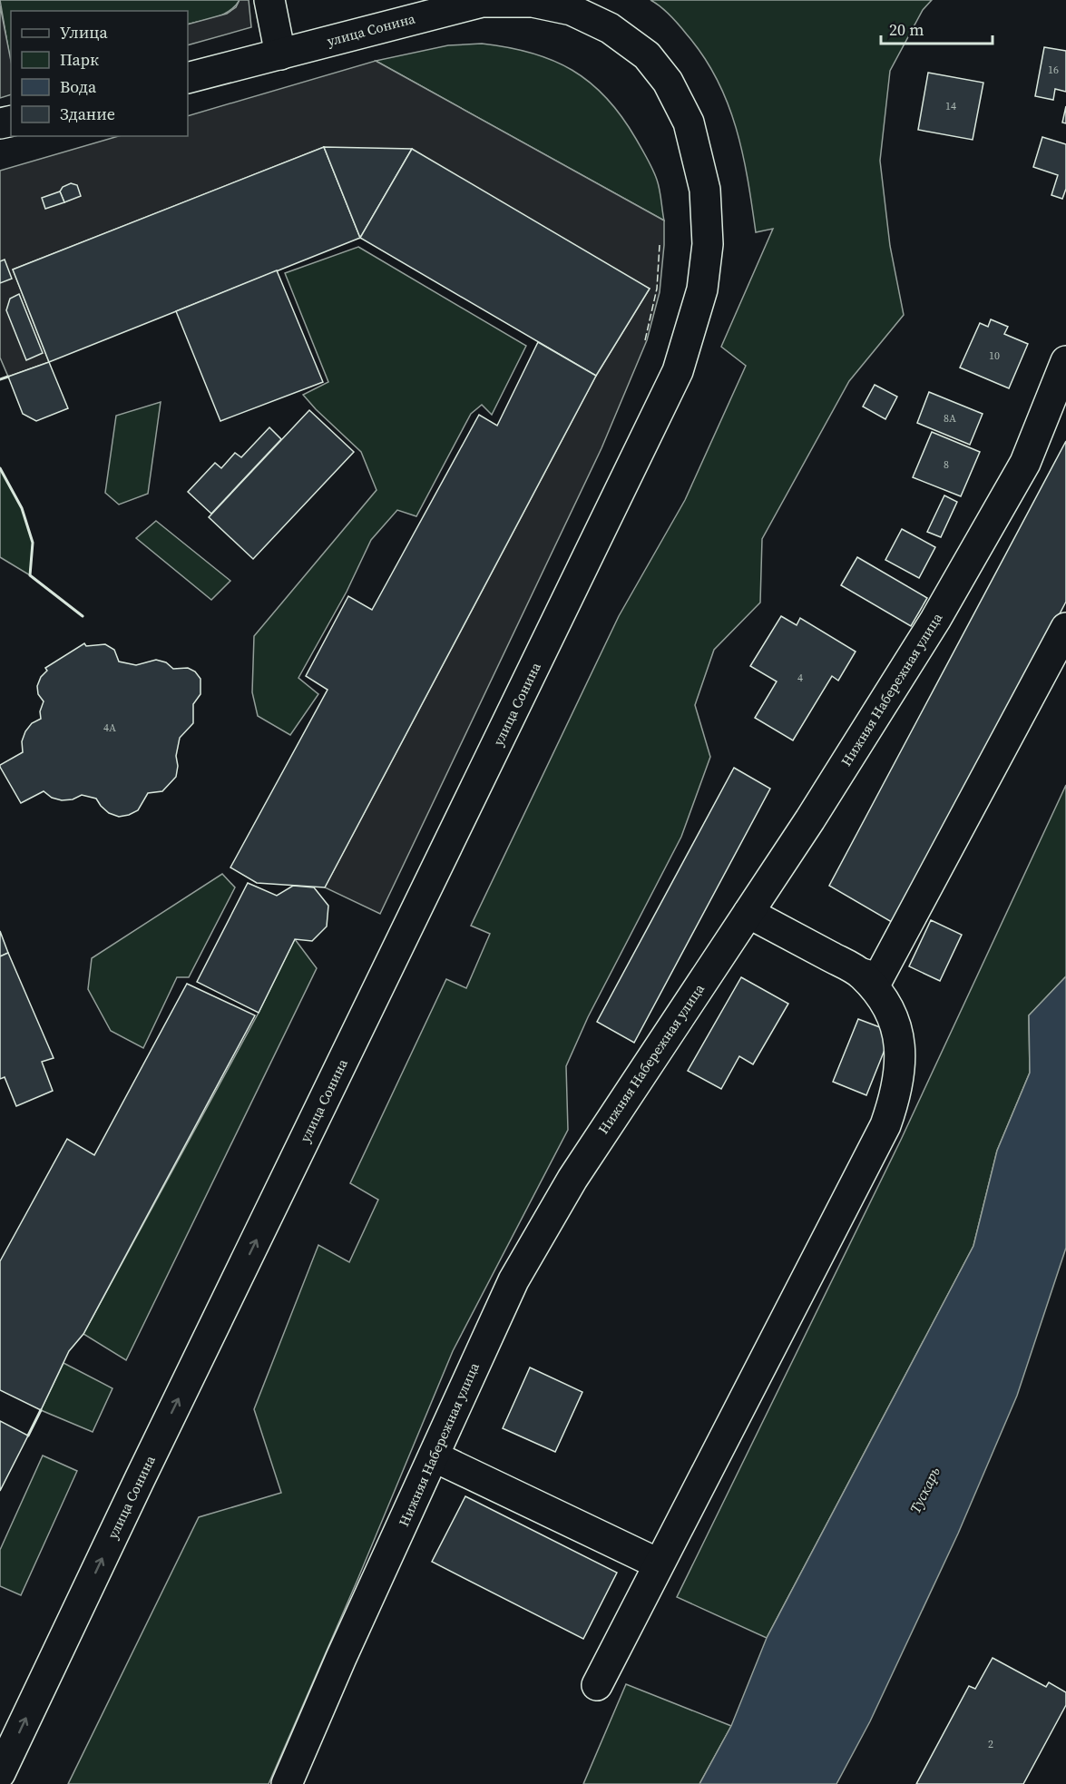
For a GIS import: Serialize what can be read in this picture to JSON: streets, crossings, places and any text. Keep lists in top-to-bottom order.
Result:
{
  "streets": {
    "main road": ["улица Сонина", "Нижняя Набережная улица"]
  },
  "water": ["Тускарь"],
  "house_numbers": [
    "16",
    "14",
    "10",
    "8А",
    "8",
    "4",
    "4А",
    "2"
  ],
  "legend": [
    "Улица",
    "Парк",
    "Вода",
    "Здание"
  ],
  "scale_bar": "20 m"
}
